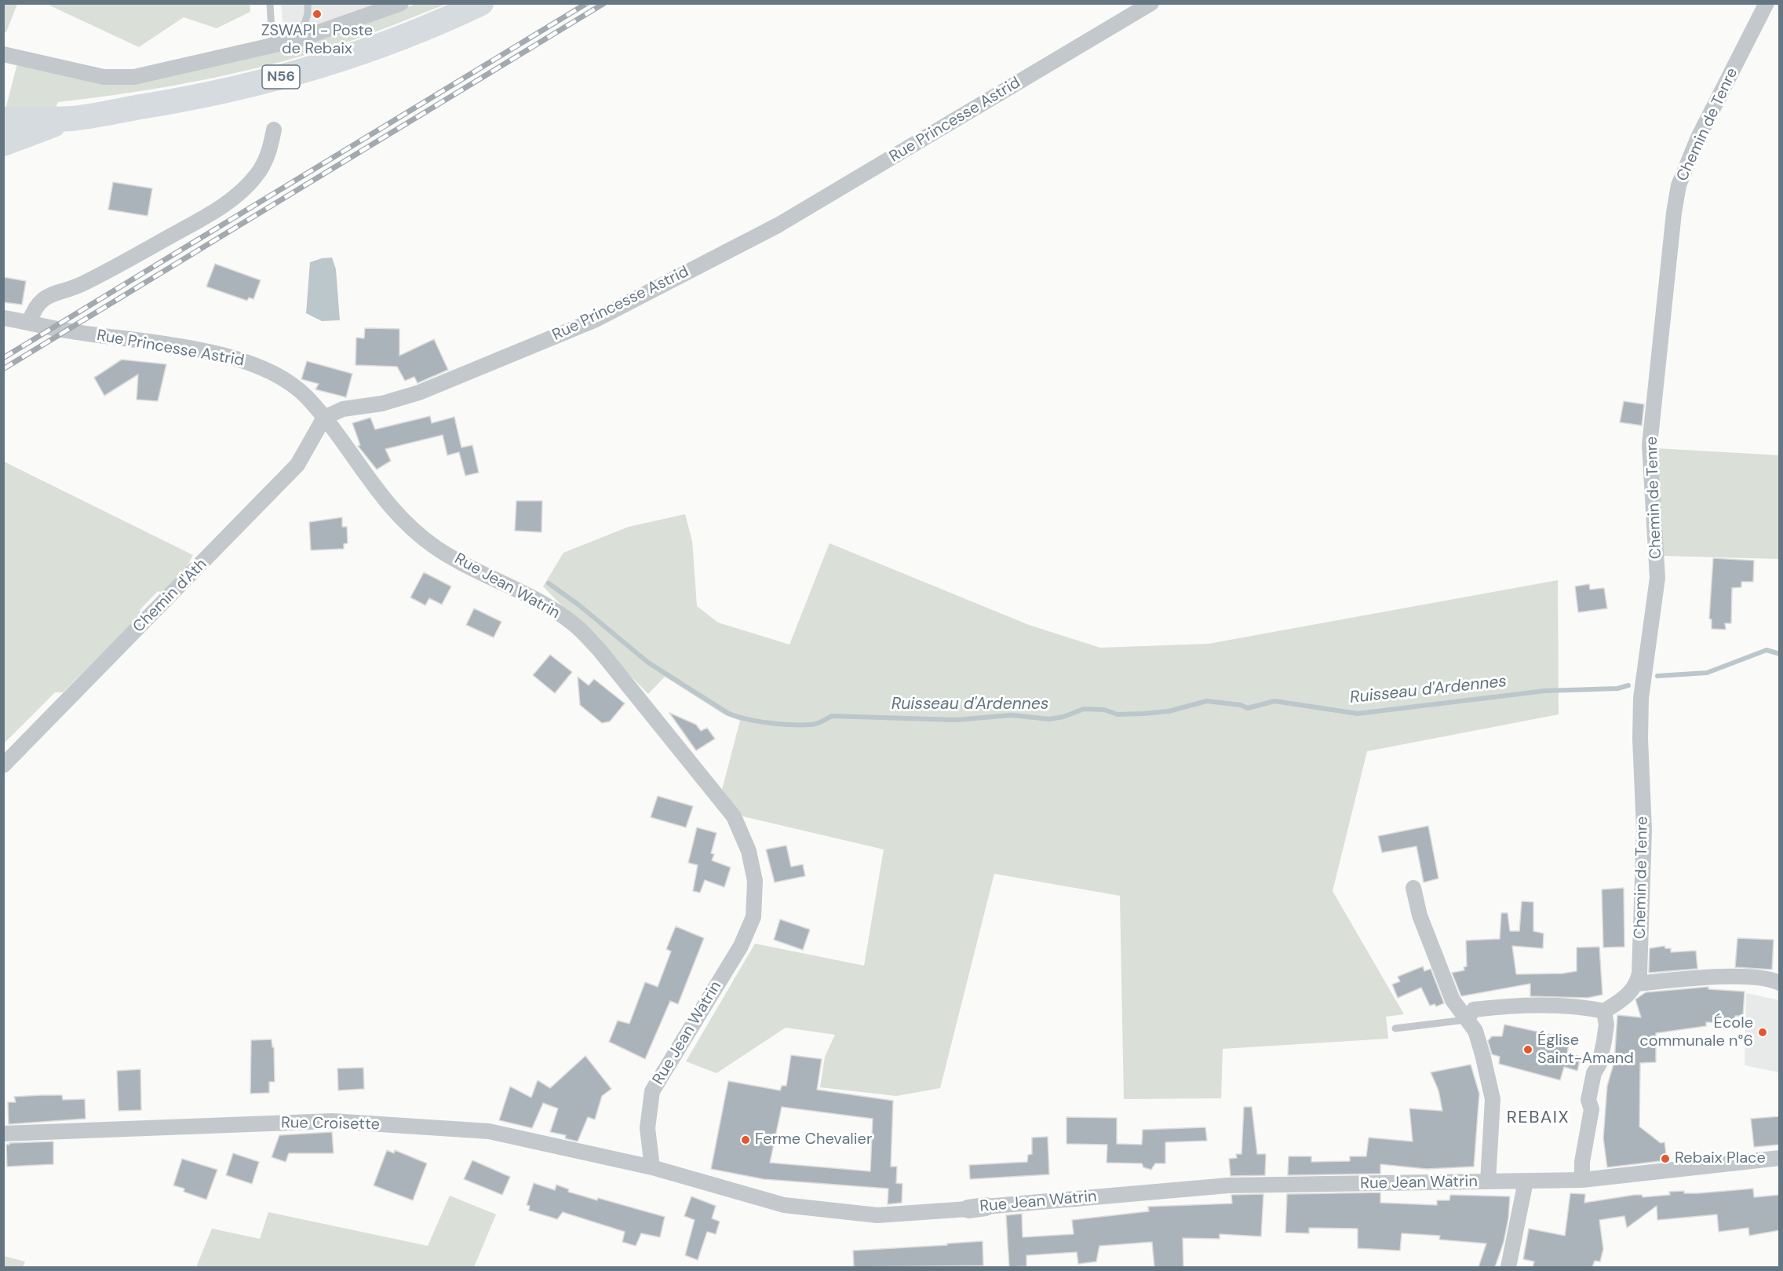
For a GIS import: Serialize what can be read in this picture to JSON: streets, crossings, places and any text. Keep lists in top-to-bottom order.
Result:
{
  "streets": {
    "highway": ["N56"],
    "street": [
      "Rue Princesse Astrid",
      "Chemin de Tenre",
      "Rue Jean Watrin",
      "Chemin d'Ath",
      "Rue Croisette"
    ]
  },
  "crossings": [
    ["Rue Princesse Astrid", "Rue Jean Watrin"],
    ["Rue Princesse Astrid", "Chemin d'Ath"],
    ["Rue Jean Watrin", "Chemin d'Ath"],
    ["Rue Jean Watrin", "Rue Croisette"]
  ],
  "districts": ["REBAIX"],
  "water": ["Ruisseau d'Ardennes"],
  "places": [
    "ZSWAPI - Poste de Rebaix",
    "École communale n°6",
    "Église Saint-Amand",
    "Ferme Chevalier",
    "Rebaix Place"
  ]
}
